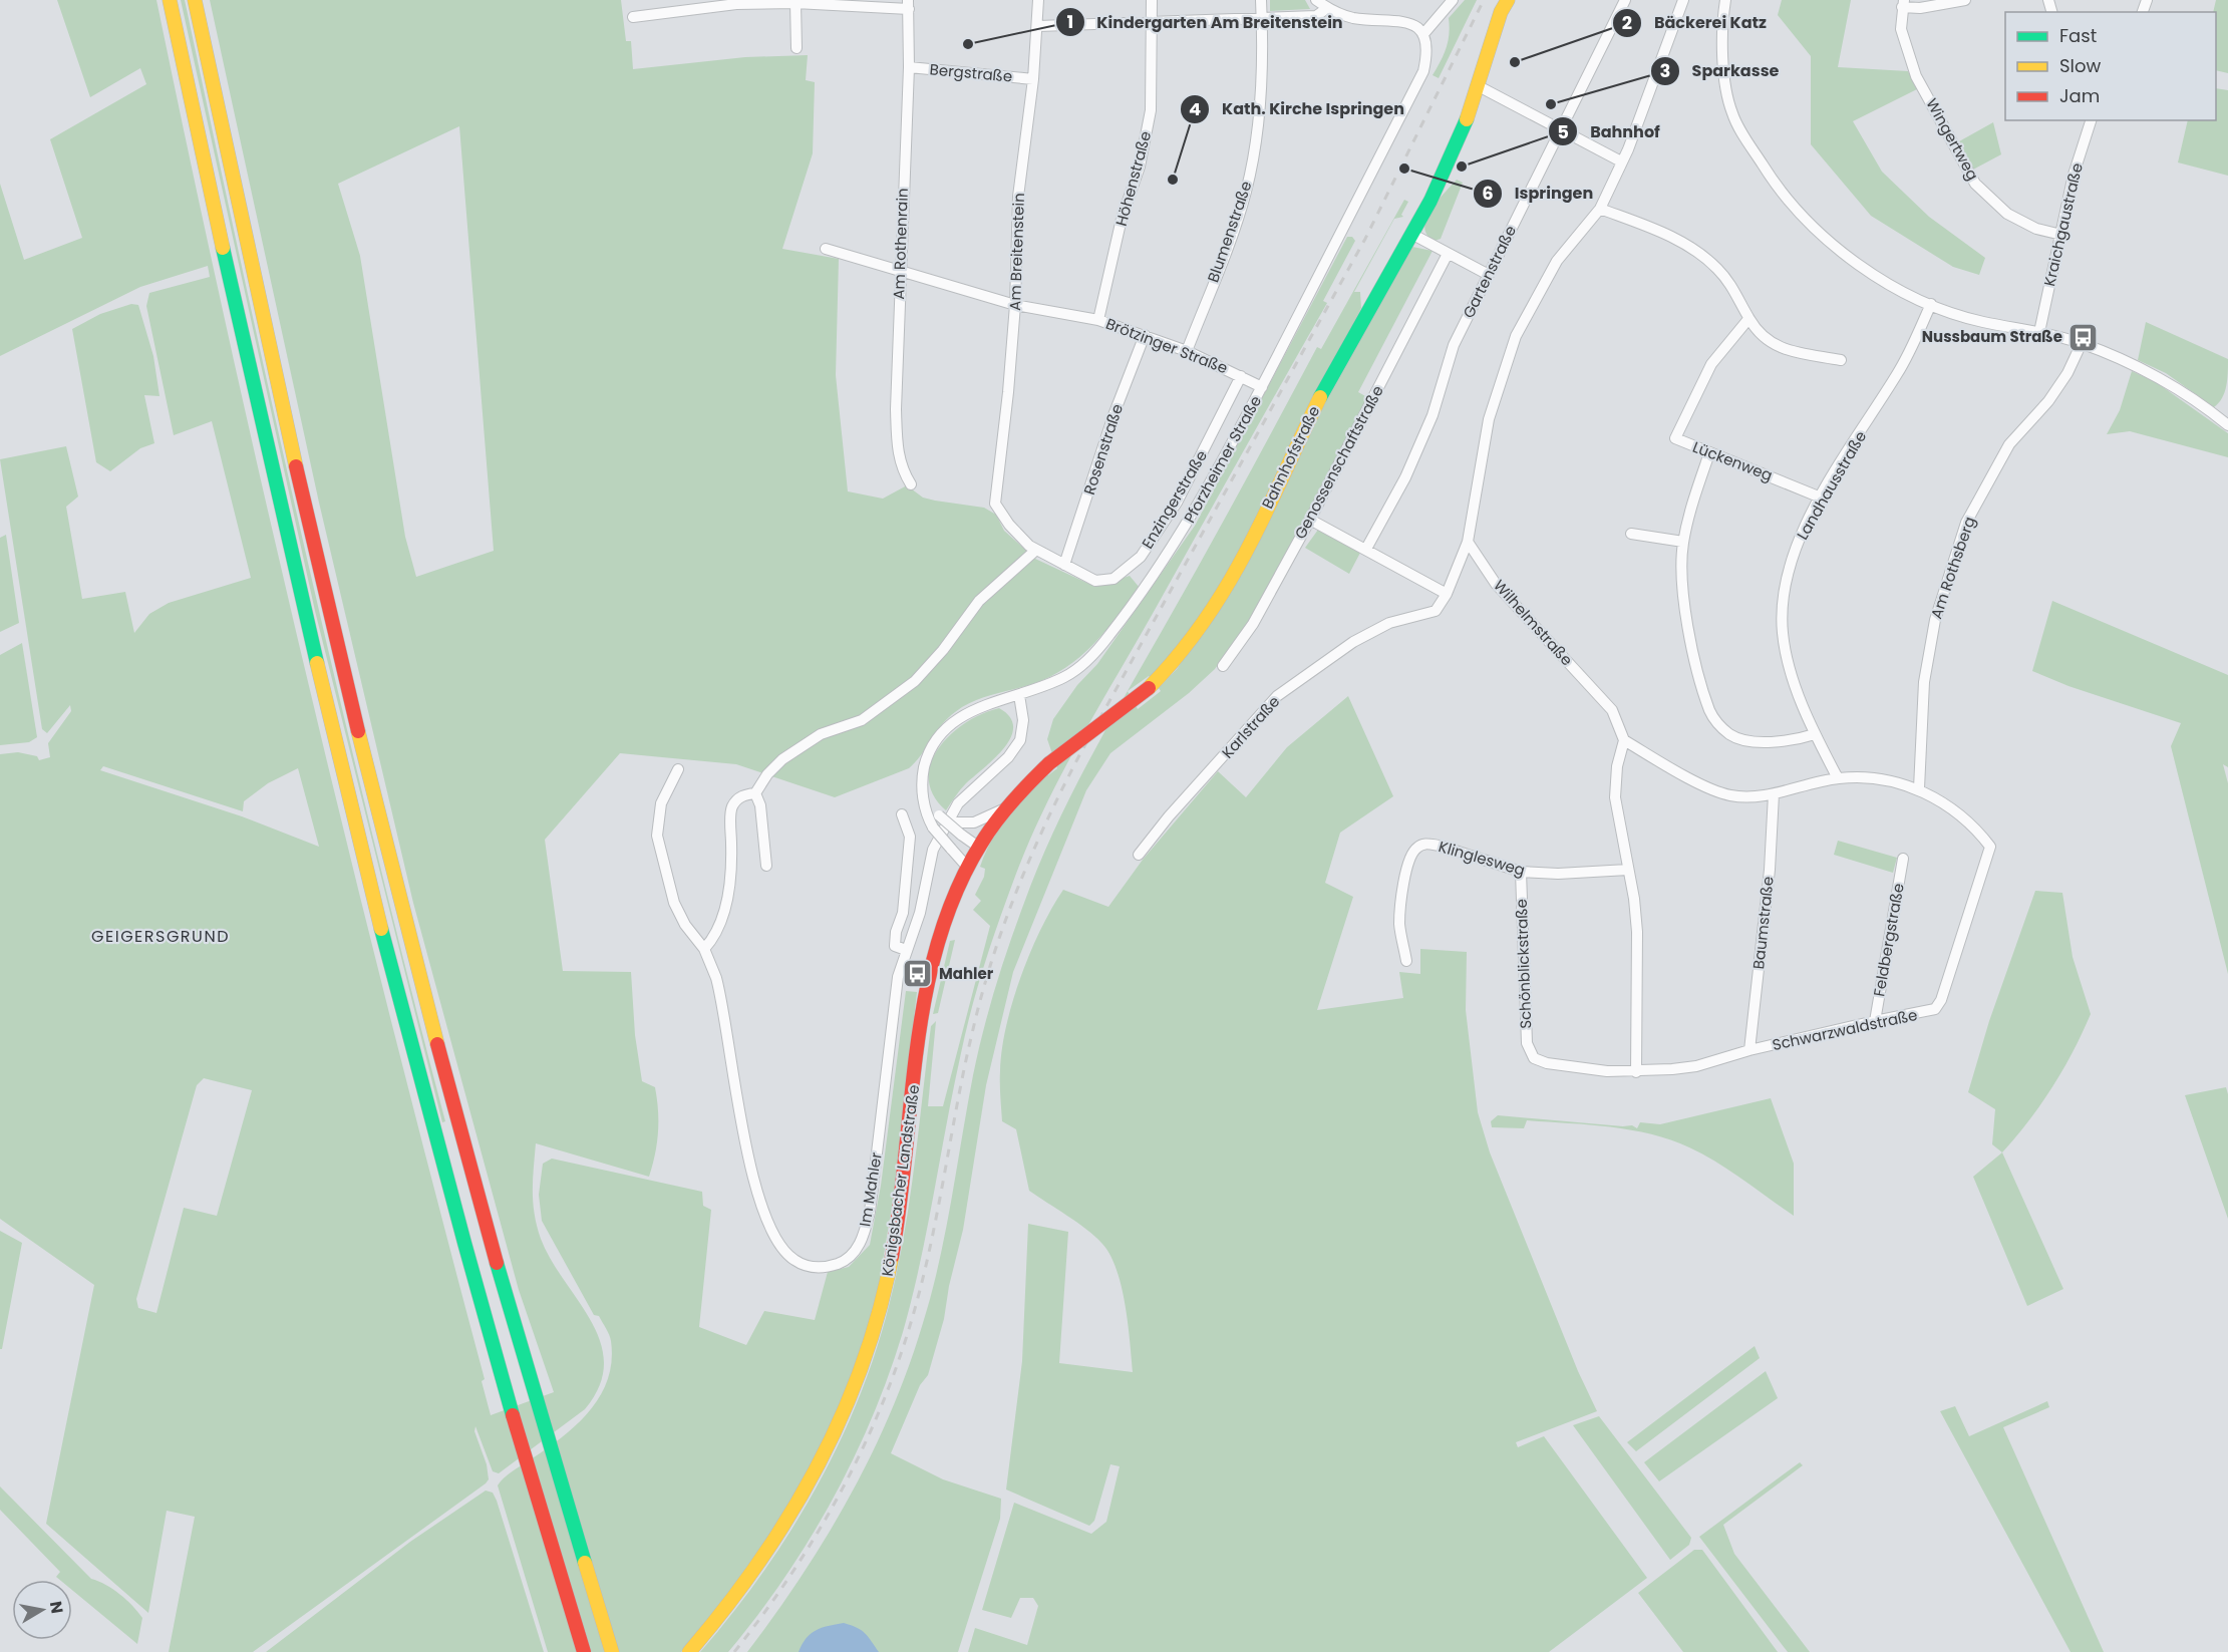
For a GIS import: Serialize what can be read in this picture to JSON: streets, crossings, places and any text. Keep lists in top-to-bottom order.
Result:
{
  "streets": {
    "main road": ["Bahnhofstraße", "Königsbacher Landstraße"],
    "street": [
      "Bergstraße",
      "Wingertweg",
      "Höhenstraße",
      "Kraichgaustraße",
      "Blumenstraße",
      "Am Rothenrain",
      "Am Breitenstein",
      "Gartenstraße",
      "Brötzinger Straße",
      "Rosenstraße",
      "Pforzheimer Straße",
      "Lückenweg",
      "Genossenschaftstraße",
      "Landhausstraße",
      "Enzingerstraße",
      "Am Rothsberg",
      "Wilhelmstraße",
      "Karlstraße",
      "Klinglesweg",
      "Baumstraße",
      "Feldbergstraße",
      "Schönblickstraße",
      "Schwarzwaldstraße",
      "Im Mahler"
    ]
  },
  "crossings": [
    ["Bergstraße", "Am Rothenrain"],
    ["Bergstraße", "Am Breitenstein"],
    ["Wingertweg", "Kraichgaustraße"],
    ["Höhenstraße", "Brötzinger Straße"],
    ["Blumenstraße", "Brötzinger Straße"],
    ["Am Rothenrain", "Brötzinger Straße"],
    ["Am Breitenstein", "Brötzinger Straße"],
    ["Am Breitenstein", "Enzingerstraße"],
    ["Brötzinger Straße", "Rosenstraße"],
    ["Brötzinger Straße", "Pforzheimer Straße"],
    ["Brötzinger Straße", "Enzingerstraße"],
    ["Rosenstraße", "Enzingerstraße"],
    ["Bahnhofstraße", "Königsbacher Landstraße"],
    ["Pforzheimer Straße", "Königsbacher Landstraße"],
    ["Pforzheimer Straße", "Im Mahler"],
    ["Lückenweg", "Landhausstraße"],
    ["Am Rothsberg", "Schwarzwaldstraße"],
    ["Wilhelmstraße", "Karlstraße"],
    ["Klinglesweg", "Schönblickstraße"],
    ["Baumstraße", "Schwarzwaldstraße"],
    ["Feldbergstraße", "Schwarzwaldstraße"],
    ["Schönblickstraße", "Schwarzwaldstraße"]
  ],
  "districts": ["GEIGERSGRUND"],
  "places": {
    "other": [
      "Kindergarten Am Breitenstein",
      "Bäckerei Katz",
      "Sparkasse",
      "Bahnhof",
      "Ispringen",
      "Kath. Kirche Ispringen"
    ],
    "bus stop": ["Nussbaum Straße", "Mahler"]
  },
  "legend": ["Fast", "Slow", "Jam"],
  "north": "right"
}
